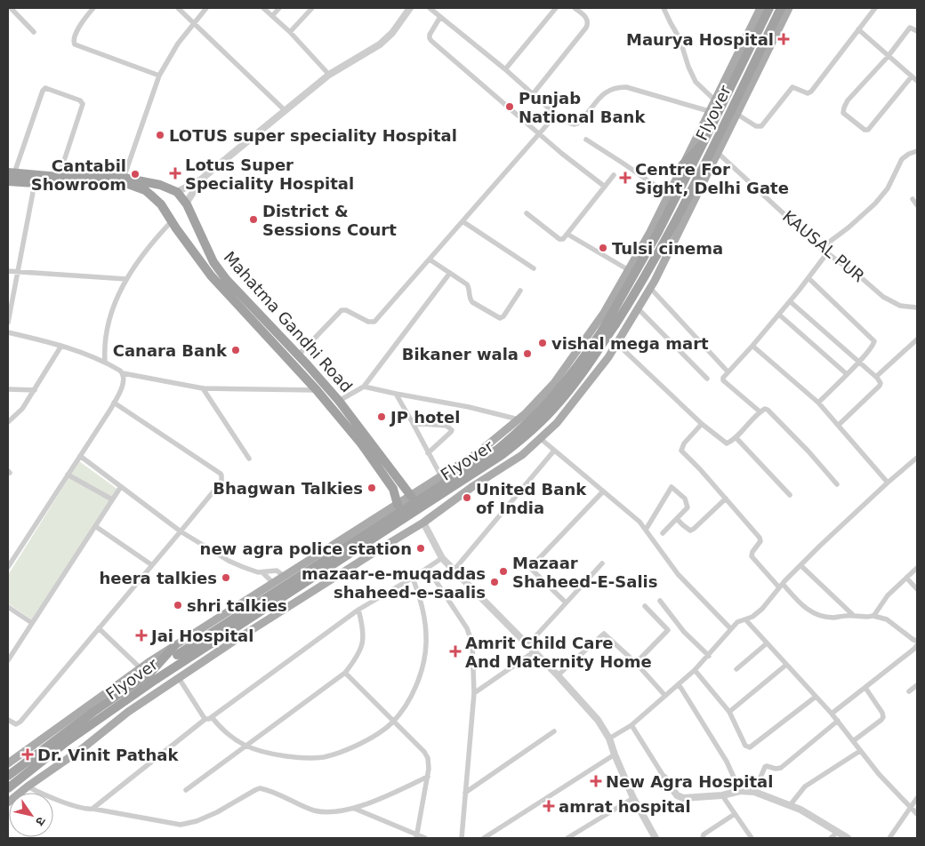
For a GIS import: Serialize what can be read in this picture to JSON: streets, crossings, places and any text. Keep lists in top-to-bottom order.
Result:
{
  "streets": {
    "highway": ["Flyover", "Mahatma Gandhi Road"],
    "street": ["KAUSAL PUR"]
  },
  "places": {
    "health": [
      "Maurya Hospital",
      "Lotus Super Speciality Hospital",
      "Centre For Sight, Delhi Gate",
      "Jai Hospital",
      "Amrit Child Care And Maternity Home",
      "Dr. Vinit Pathak",
      "New Agra Hospital",
      "amrat hospital"
    ],
    "other": [
      "Punjab National Bank",
      "LOTUS super speciality Hospital",
      "Cantabil Showroom",
      "District & Sessions Court",
      "Tulsi cinema",
      "vishal mega mart",
      "Canara Bank",
      "Bikaner wala",
      "JP hotel",
      "Bhagwan Talkies",
      "United Bank of India",
      "new agra police station",
      "Mazaar Shaheed-E-Salis",
      "heera talkies",
      "mazaar-e-muqaddas shaheed-e-saalis",
      "shri talkies"
    ]
  },
  "north": "bottom right"
}
